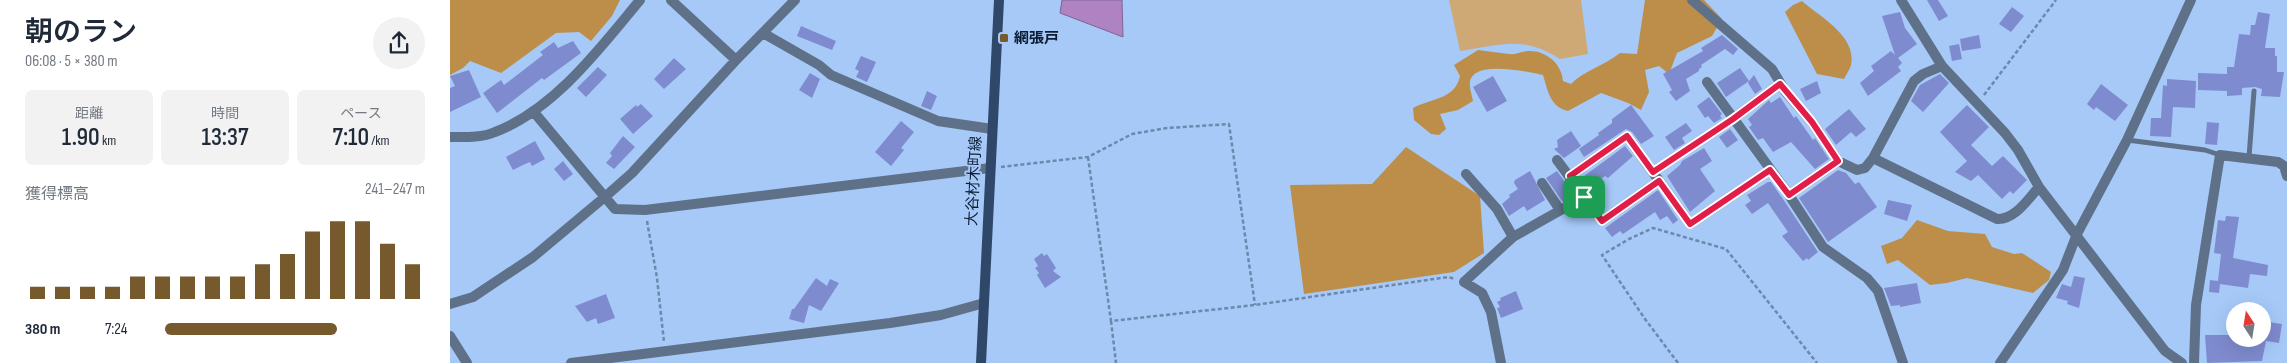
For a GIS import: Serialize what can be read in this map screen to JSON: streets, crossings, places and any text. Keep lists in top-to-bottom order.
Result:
{
  "streets": {
    "main road": ["大谷材木町線"]
  },
  "places": {
    "transit": ["網張戸"]
  },
  "north": "top",
  "page": {
    "heading": ["朝のラン", "06:08 · 5 × 380 m"],
    "stats": [
      ["距離", "1.90 km"],
      ["時間", "13:37"],
      ["ペース", "7:10 /km"]
    ],
    "chart": ["獲得標高", "241–247 m"],
    "list": [
      {
        "name": "380 m",
        "note": "7:24"
      }
    ]
  }
}
